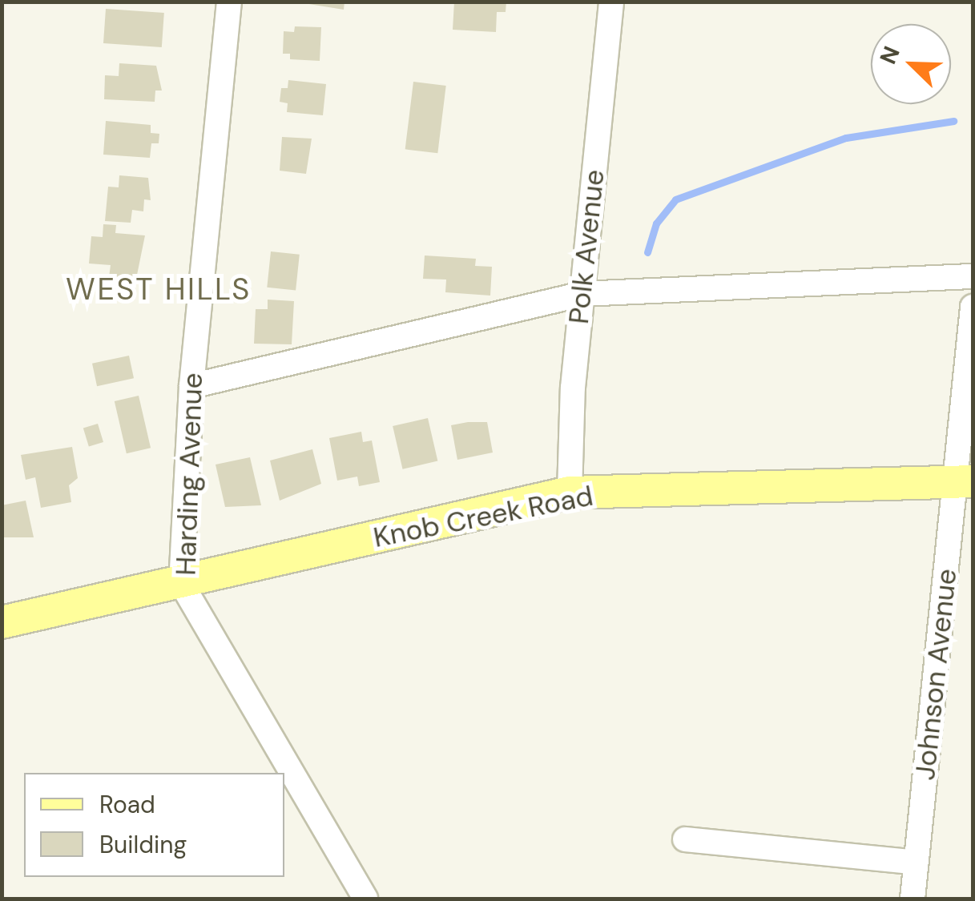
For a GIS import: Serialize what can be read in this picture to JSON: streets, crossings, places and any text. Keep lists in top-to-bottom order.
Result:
{
  "streets": {
    "main road": ["Knob Creek Road"],
    "street": ["Polk Avenue", "Harding Avenue", "Johnson Avenue"]
  },
  "crossings": [
    ["Polk Avenue", "Knob Creek Road"],
    ["Harding Avenue", "Knob Creek Road"],
    ["Knob Creek Road", "Johnson Avenue"]
  ],
  "districts": ["WEST HILLS"],
  "legend": ["Road", "Building"],
  "north": "top left"
}
